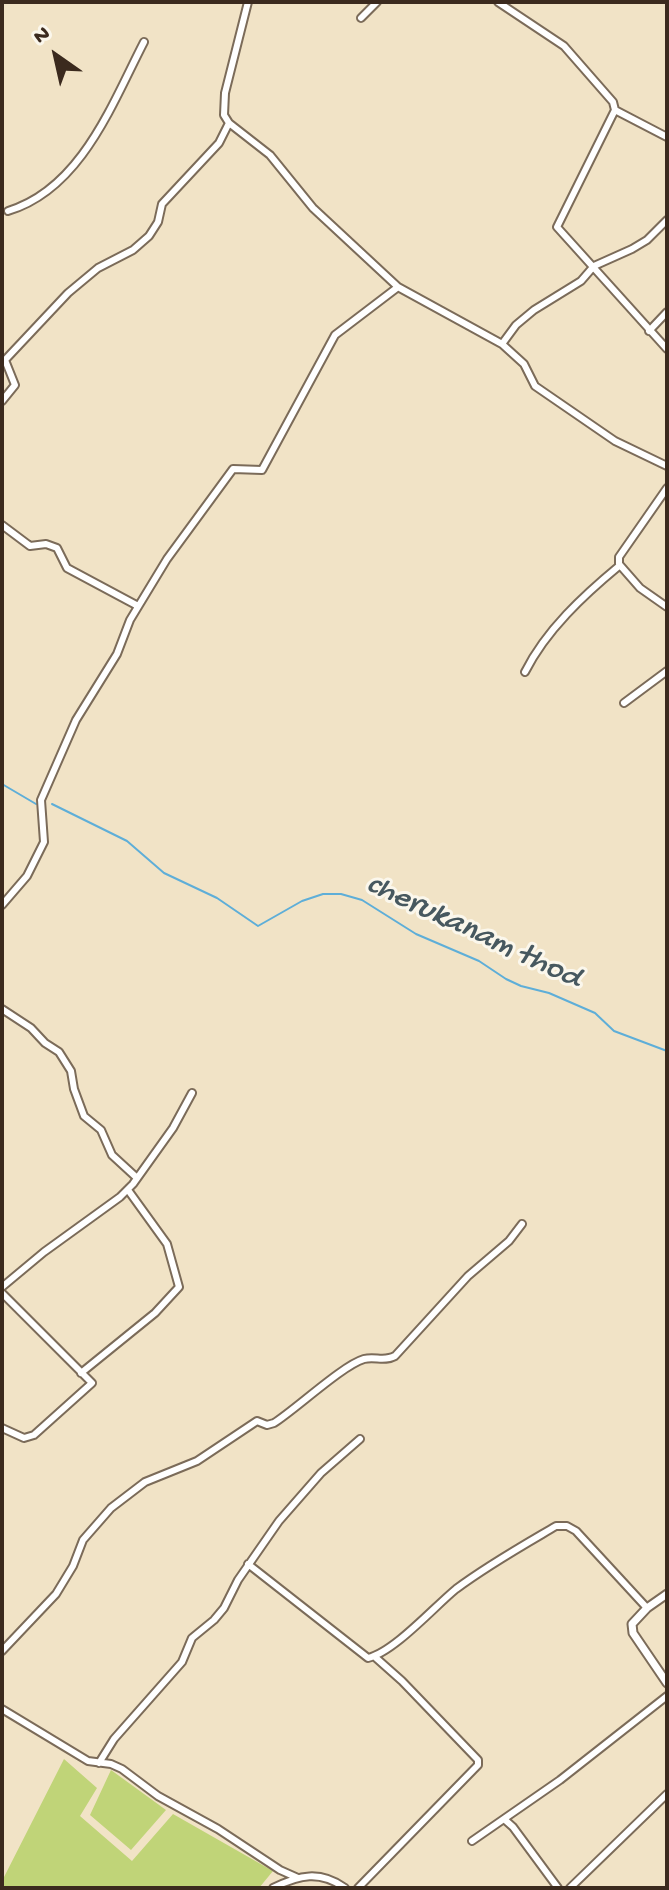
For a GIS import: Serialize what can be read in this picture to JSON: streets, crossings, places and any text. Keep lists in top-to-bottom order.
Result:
{
  "water": ["cherukanam thod"],
  "north": "top left"
}
